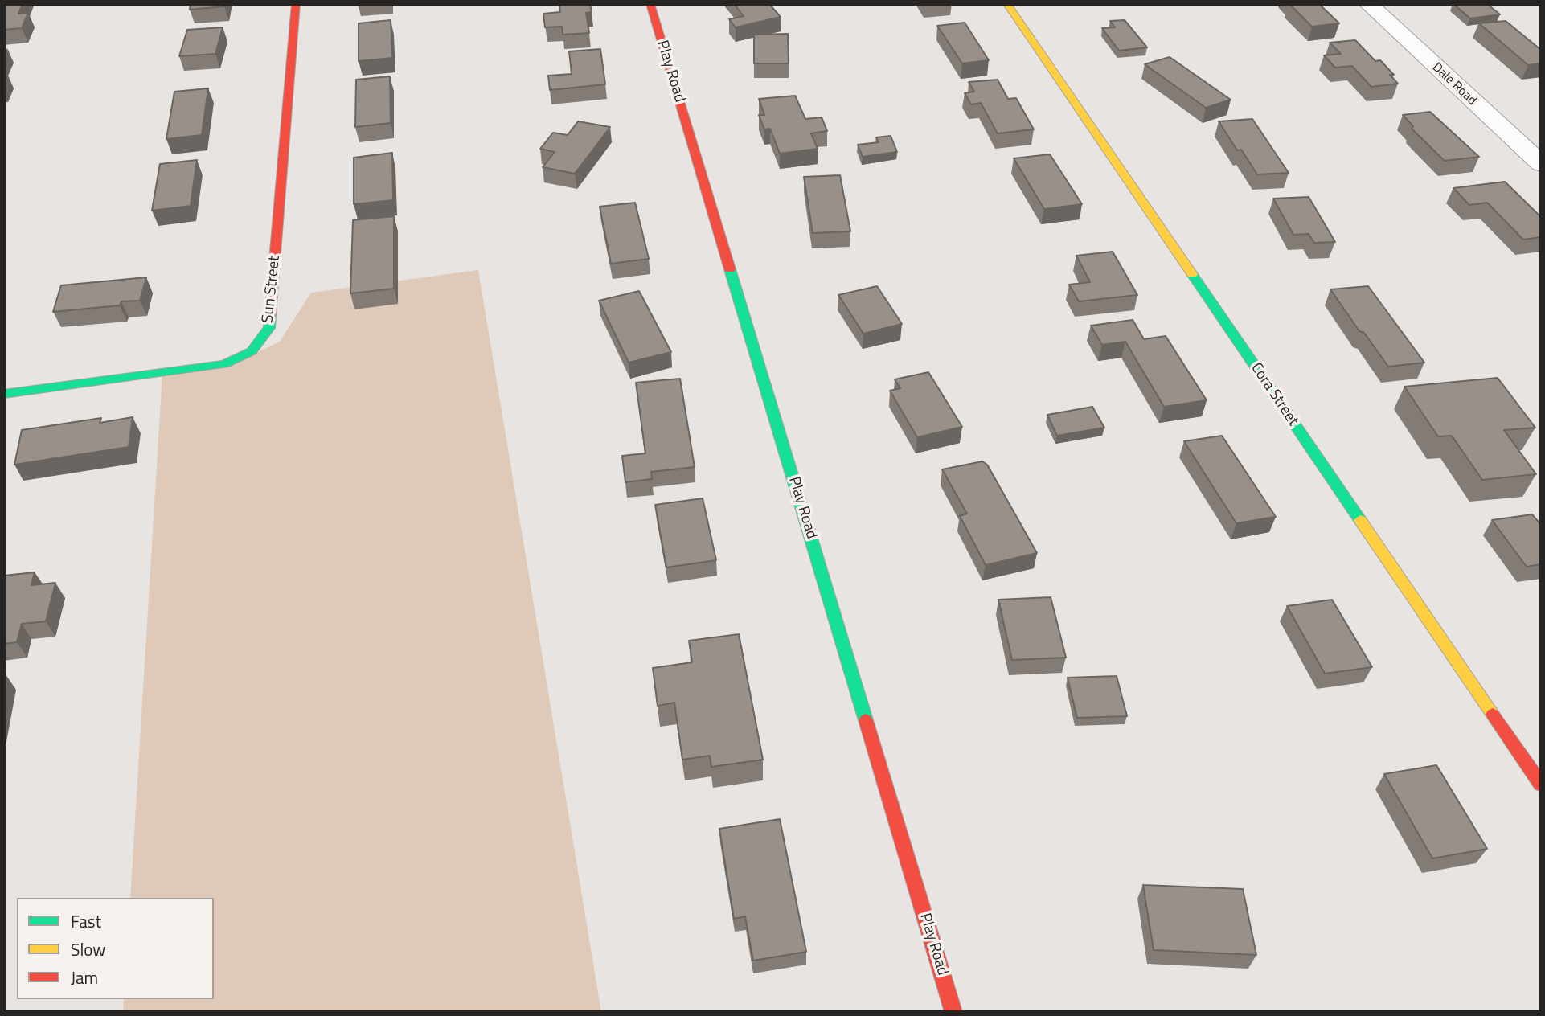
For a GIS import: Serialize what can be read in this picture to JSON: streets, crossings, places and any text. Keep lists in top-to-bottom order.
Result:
{
  "streets": {
    "street": [
      "Play Road",
      "Dale Road",
      "Sun Street",
      "Cora Street"
    ]
  },
  "legend": ["Fast", "Slow", "Jam"]
}
